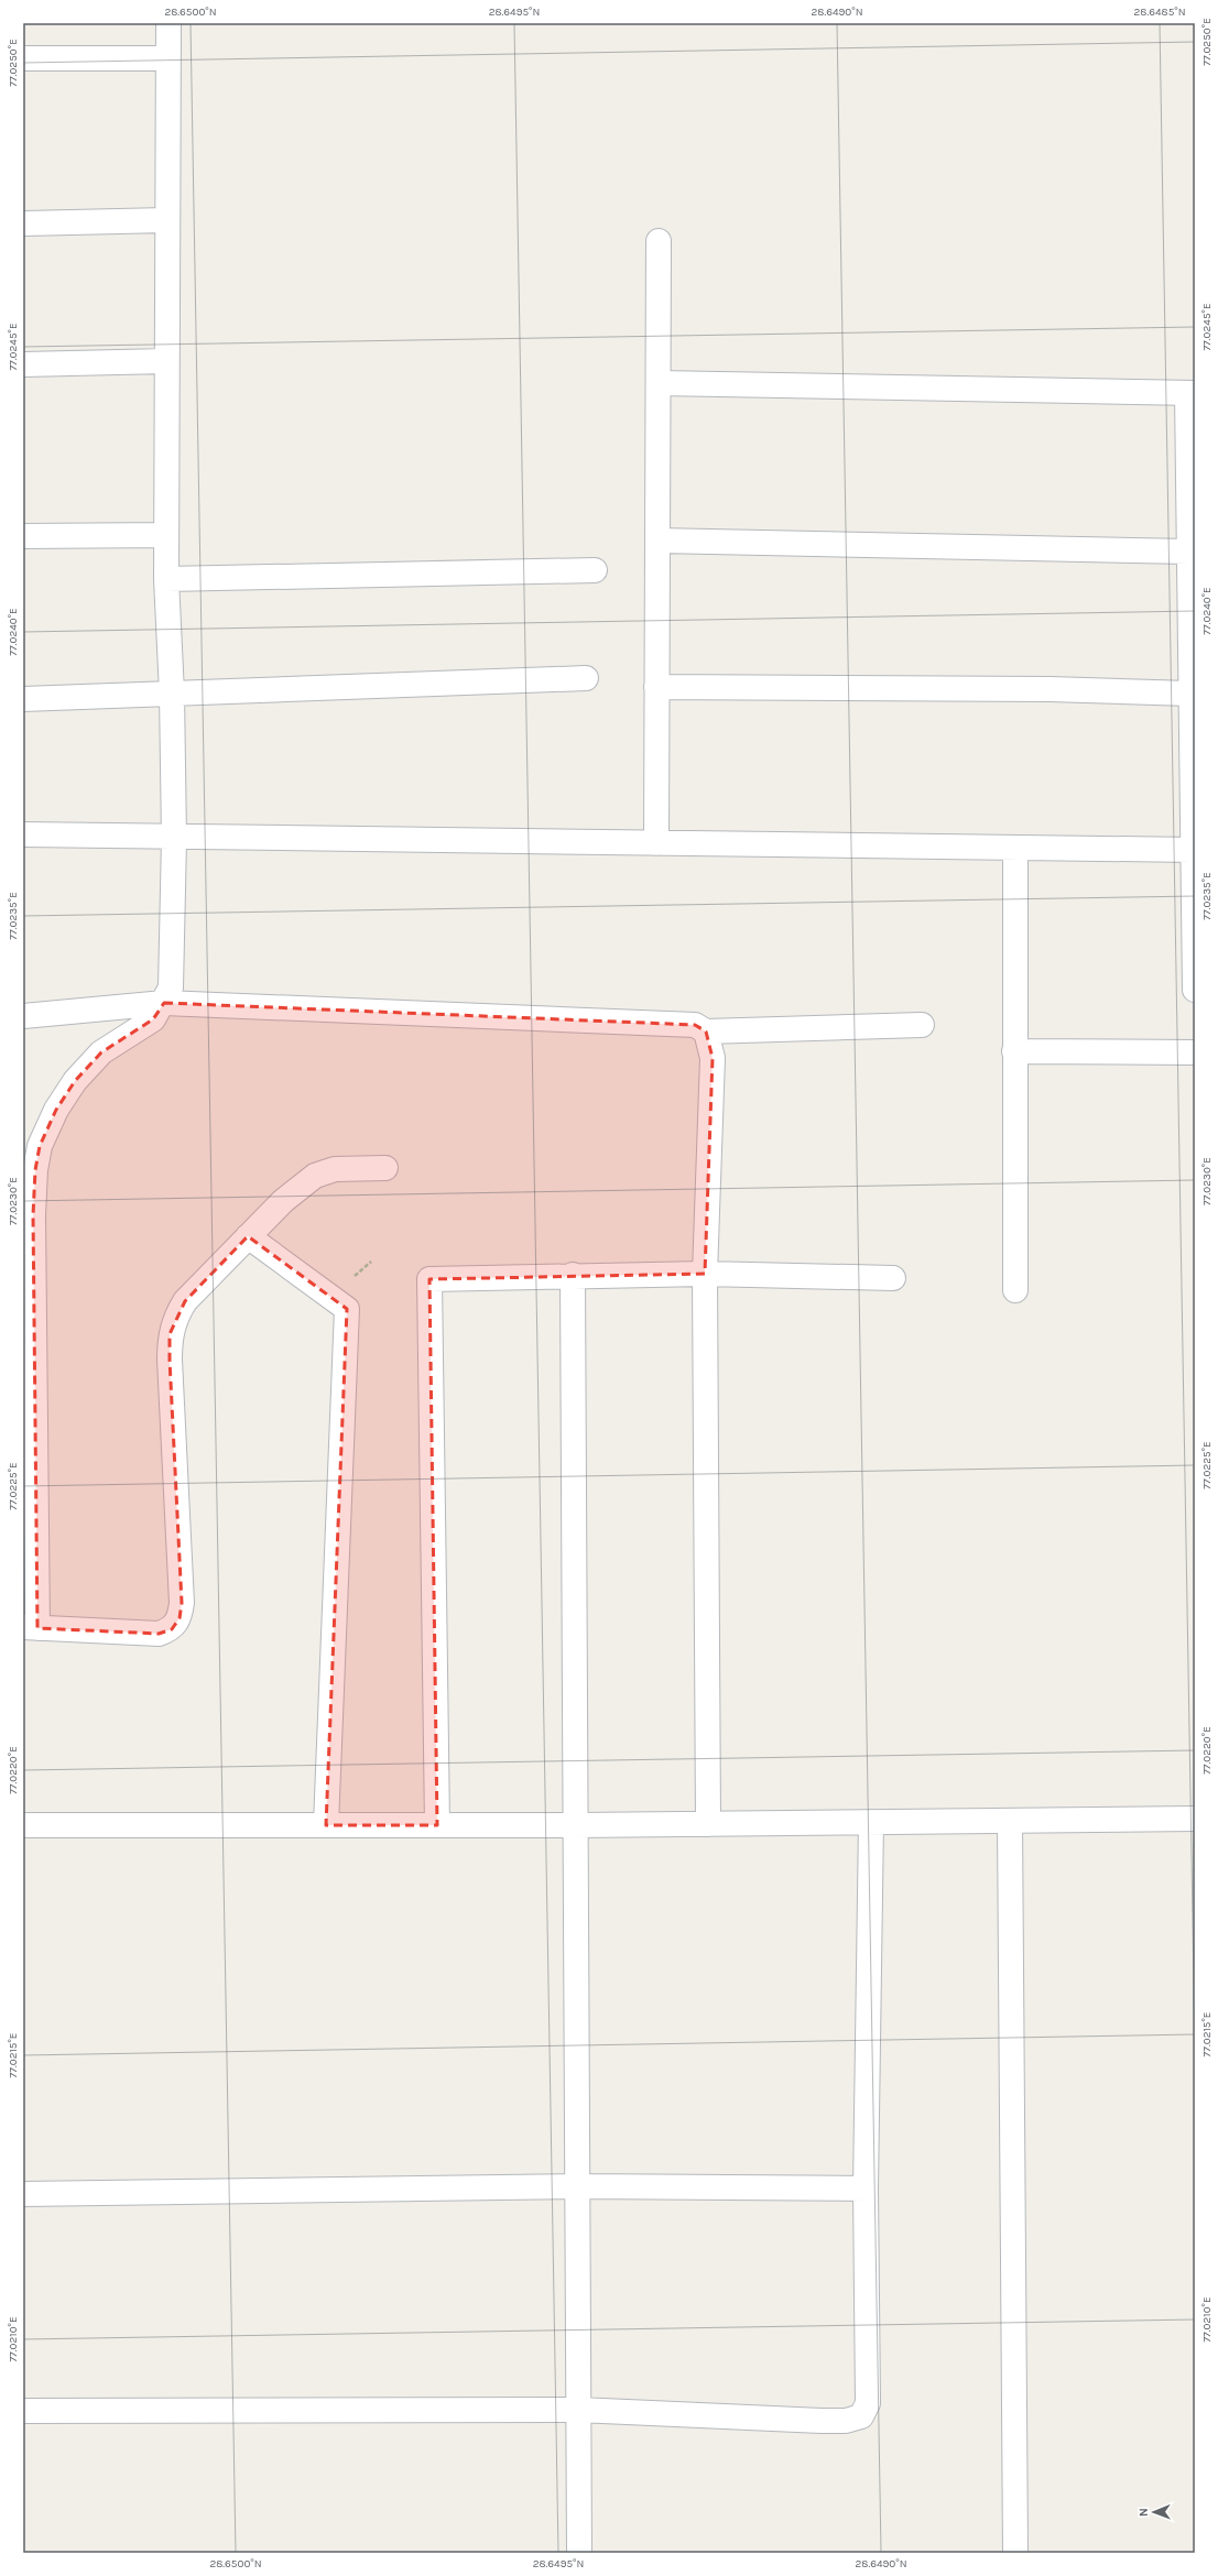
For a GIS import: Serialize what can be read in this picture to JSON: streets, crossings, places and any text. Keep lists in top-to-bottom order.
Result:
{
  "north": "left",
  "coordinates": [
    "28.6500°N",
    "28.6495°N",
    "28.6490°N",
    "28.6485°N",
    "77.0250°E",
    "77.0245°E",
    "77.0240°E",
    "77.0235°E",
    "77.0230°E",
    "77.0225°E",
    "77.0220°E",
    "77.0215°E",
    "77.0210°E"
  ]
}
